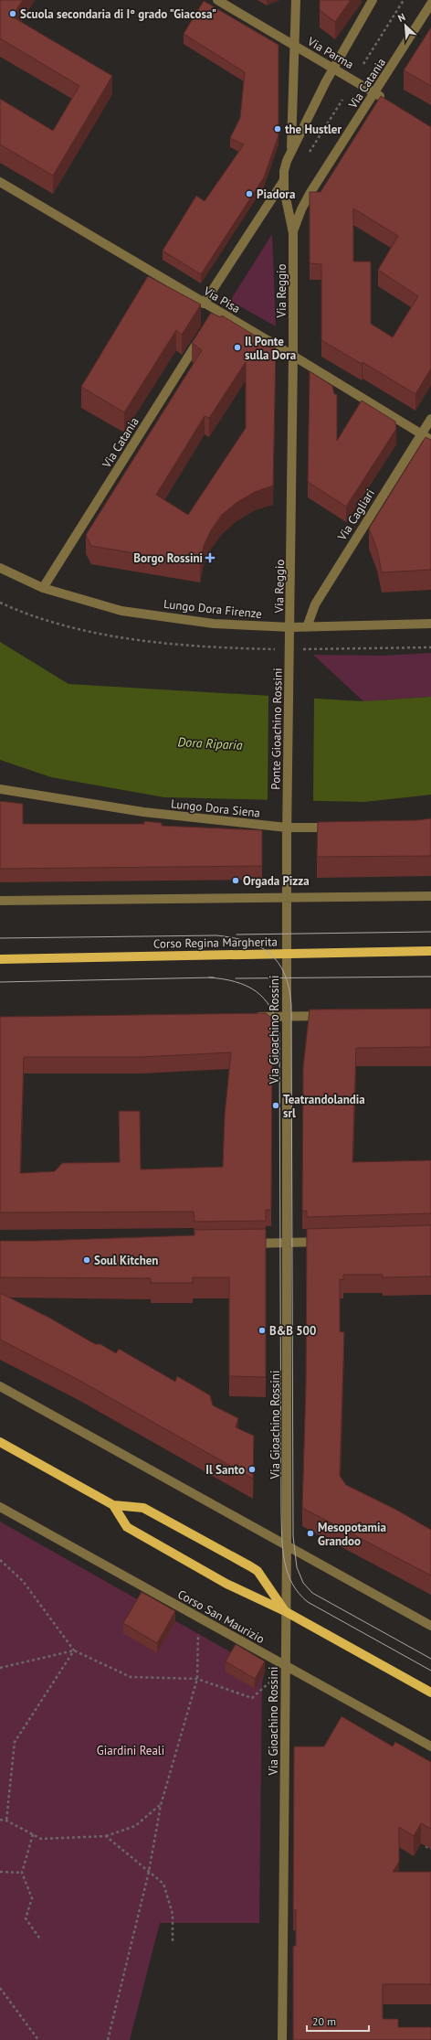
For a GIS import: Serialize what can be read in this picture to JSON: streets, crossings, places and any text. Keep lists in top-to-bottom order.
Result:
{
  "streets": {
    "main road": ["Corso Regina Margherita"],
    "street": [
      "Via Parma",
      "Via Catania",
      "Via Reggio",
      "Via Pisa",
      "Via Cagliari",
      "Lungo Dora Firenze",
      "Ponte Gioachino Rossini",
      "Lungo Dora Siena",
      "Via Gioachino Rossini",
      "Corso San Maurizio"
    ]
  },
  "crossings": [
    ["Via Parma", "Via Catania"],
    ["Via Parma", "Via Reggio"],
    ["Via Catania", "Via Reggio"],
    ["Via Catania", "Lungo Dora Firenze"],
    ["Via Reggio", "Via Pisa"],
    ["Via Reggio", "Lungo Dora Firenze"],
    ["Via Reggio", "Ponte Gioachino Rossini"],
    ["Via Pisa", "Via Cagliari"],
    ["Via Cagliari", "Lungo Dora Firenze"],
    ["Lungo Dora Firenze", "Ponte Gioachino Rossini"],
    ["Ponte Gioachino Rossini", "Via Gioachino Rossini"],
    ["Lungo Dora Siena", "Via Gioachino Rossini"],
    ["Corso Regina Margherita", "Via Gioachino Rossini"],
    ["Via Gioachino Rossini", "Corso San Maurizio"]
  ],
  "water": ["Dora Riparia"],
  "parks": ["Giardini Reali"],
  "places": {
    "other": [
      "Scuola secondaria di I° grado \"Giacosa\"",
      "the Hustler",
      "Piadora",
      "Il Ponte sulla Dora",
      "Orgada Pizza",
      "Teatrandolandia srl",
      "Soul Kitchen",
      "B&B 500",
      "Il Santo",
      "Mesopotamia Grandoo"
    ],
    "health": ["Borgo Rossini"]
  },
  "scale_bar": "20 m",
  "north": "top left"
}
